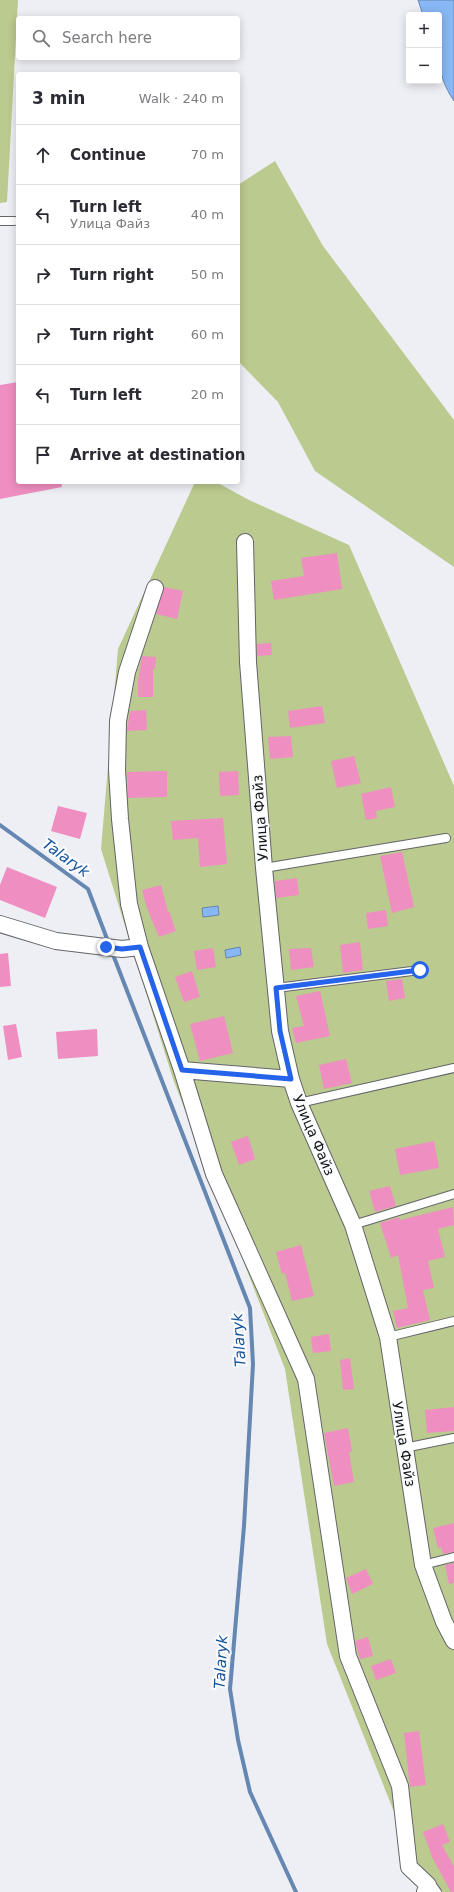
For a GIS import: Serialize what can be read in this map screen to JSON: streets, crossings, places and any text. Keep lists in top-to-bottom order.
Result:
{
  "streets": {
    "street": ["Улица Файз"]
  },
  "water": ["Talaryk"],
  "page": {
    "map_buttons": ["+", "−"],
    "search": "Search here",
    "heading": ["3 min", "Walk · 240 m"],
    "list": [
      ["Continue", "70 m"],
      ["Turn left", "Улица Файз", "40 m"],
      ["Turn right", "50 m"],
      ["Turn right", "60 m"],
      ["Turn left", "20 m"],
      "Arrive at destination"
    ]
  }
}
